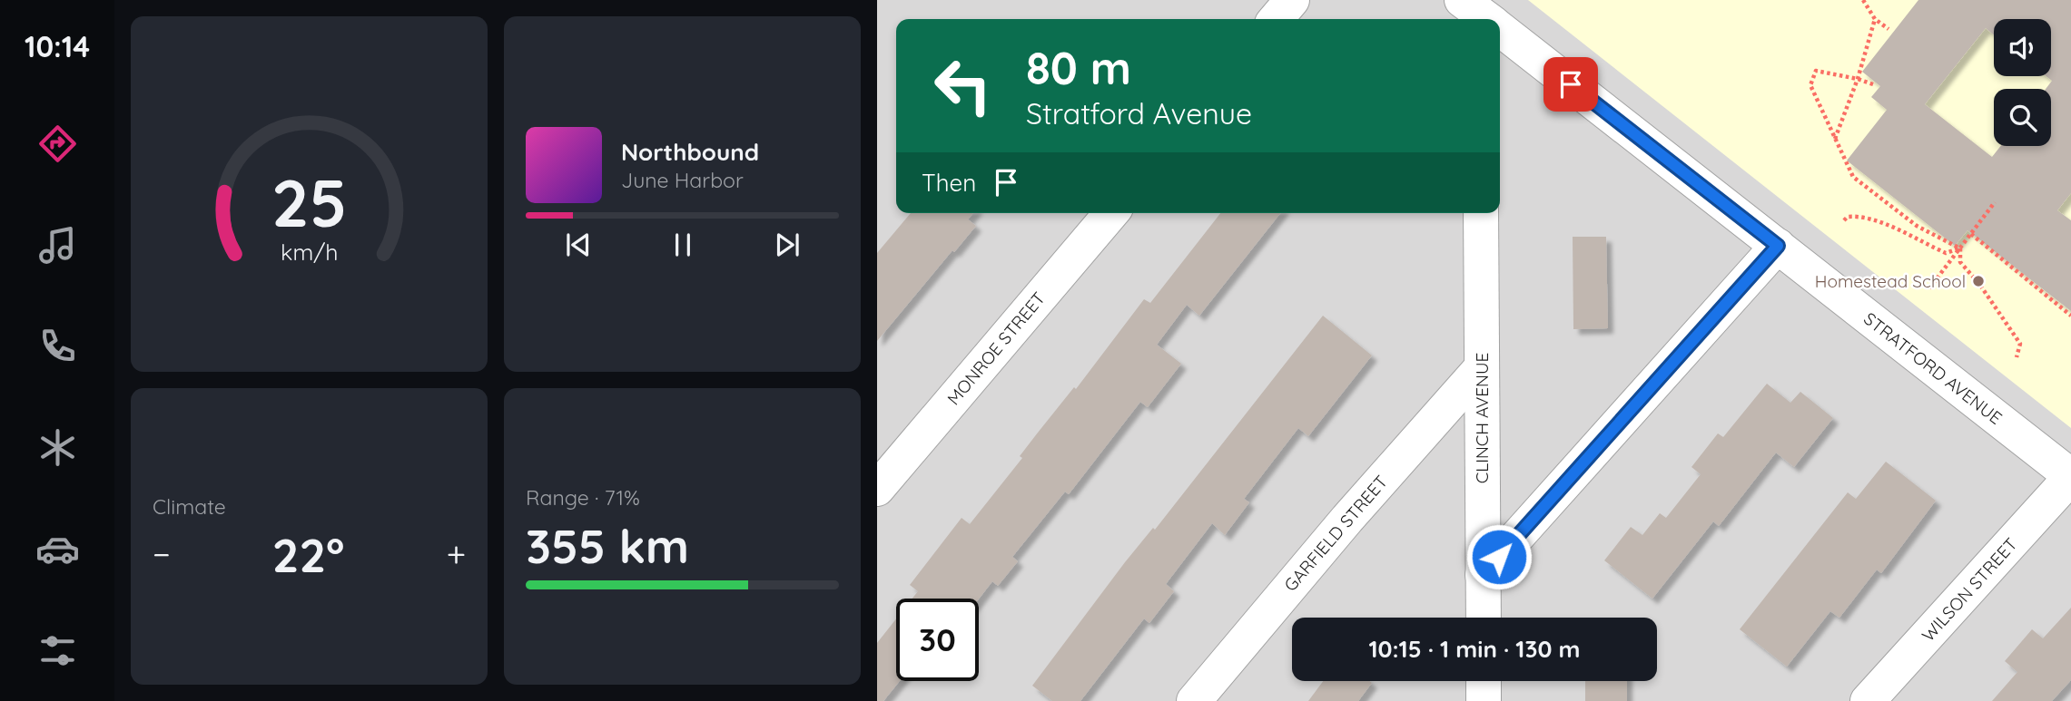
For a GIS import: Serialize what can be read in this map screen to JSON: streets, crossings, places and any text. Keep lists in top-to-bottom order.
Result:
{
  "streets": {
    "street": [
      "MONROE STREET",
      "STRATFORD AVENUE",
      "CLINCH AVENUE",
      "GARFIELD STREET",
      "WILSON STREET"
    ]
  },
  "crossings": [
    ["STRATFORD AVENUE", "WILSON STREET"],
    ["CLINCH AVENUE", "GARFIELD STREET"]
  ],
  "places": ["Homestead School"],
  "page": {
    "tabs": "10:14",
    "turn": ["80 m", "Stratford Avenue"],
    "song": ["Northbound", "June Harbor"],
    "then": "Then",
    "tile": [
      "Climate",
      ["Range · 71%", "355 km"]
    ],
    "heat": ["−", "22°", "+"],
    "limit": "30",
    "trip": "10:15 · 1 min · 130 m",
    "gauge": ["25", "km/h"]
  }
}
